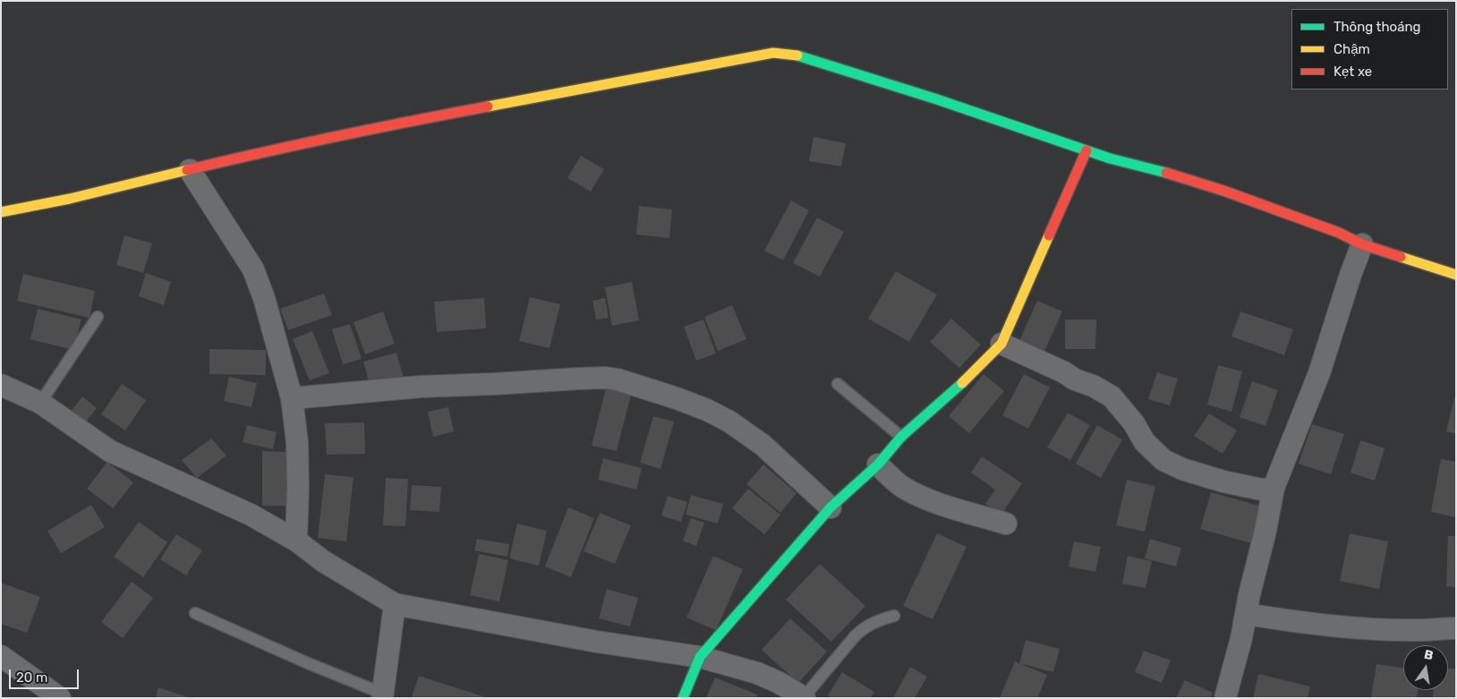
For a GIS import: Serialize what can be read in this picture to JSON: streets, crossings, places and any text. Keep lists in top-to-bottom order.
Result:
{
  "legend": ["Thông thoáng", "Chậm", "Kẹt xe"],
  "scale_bar": "20 m",
  "north": "top"
}
